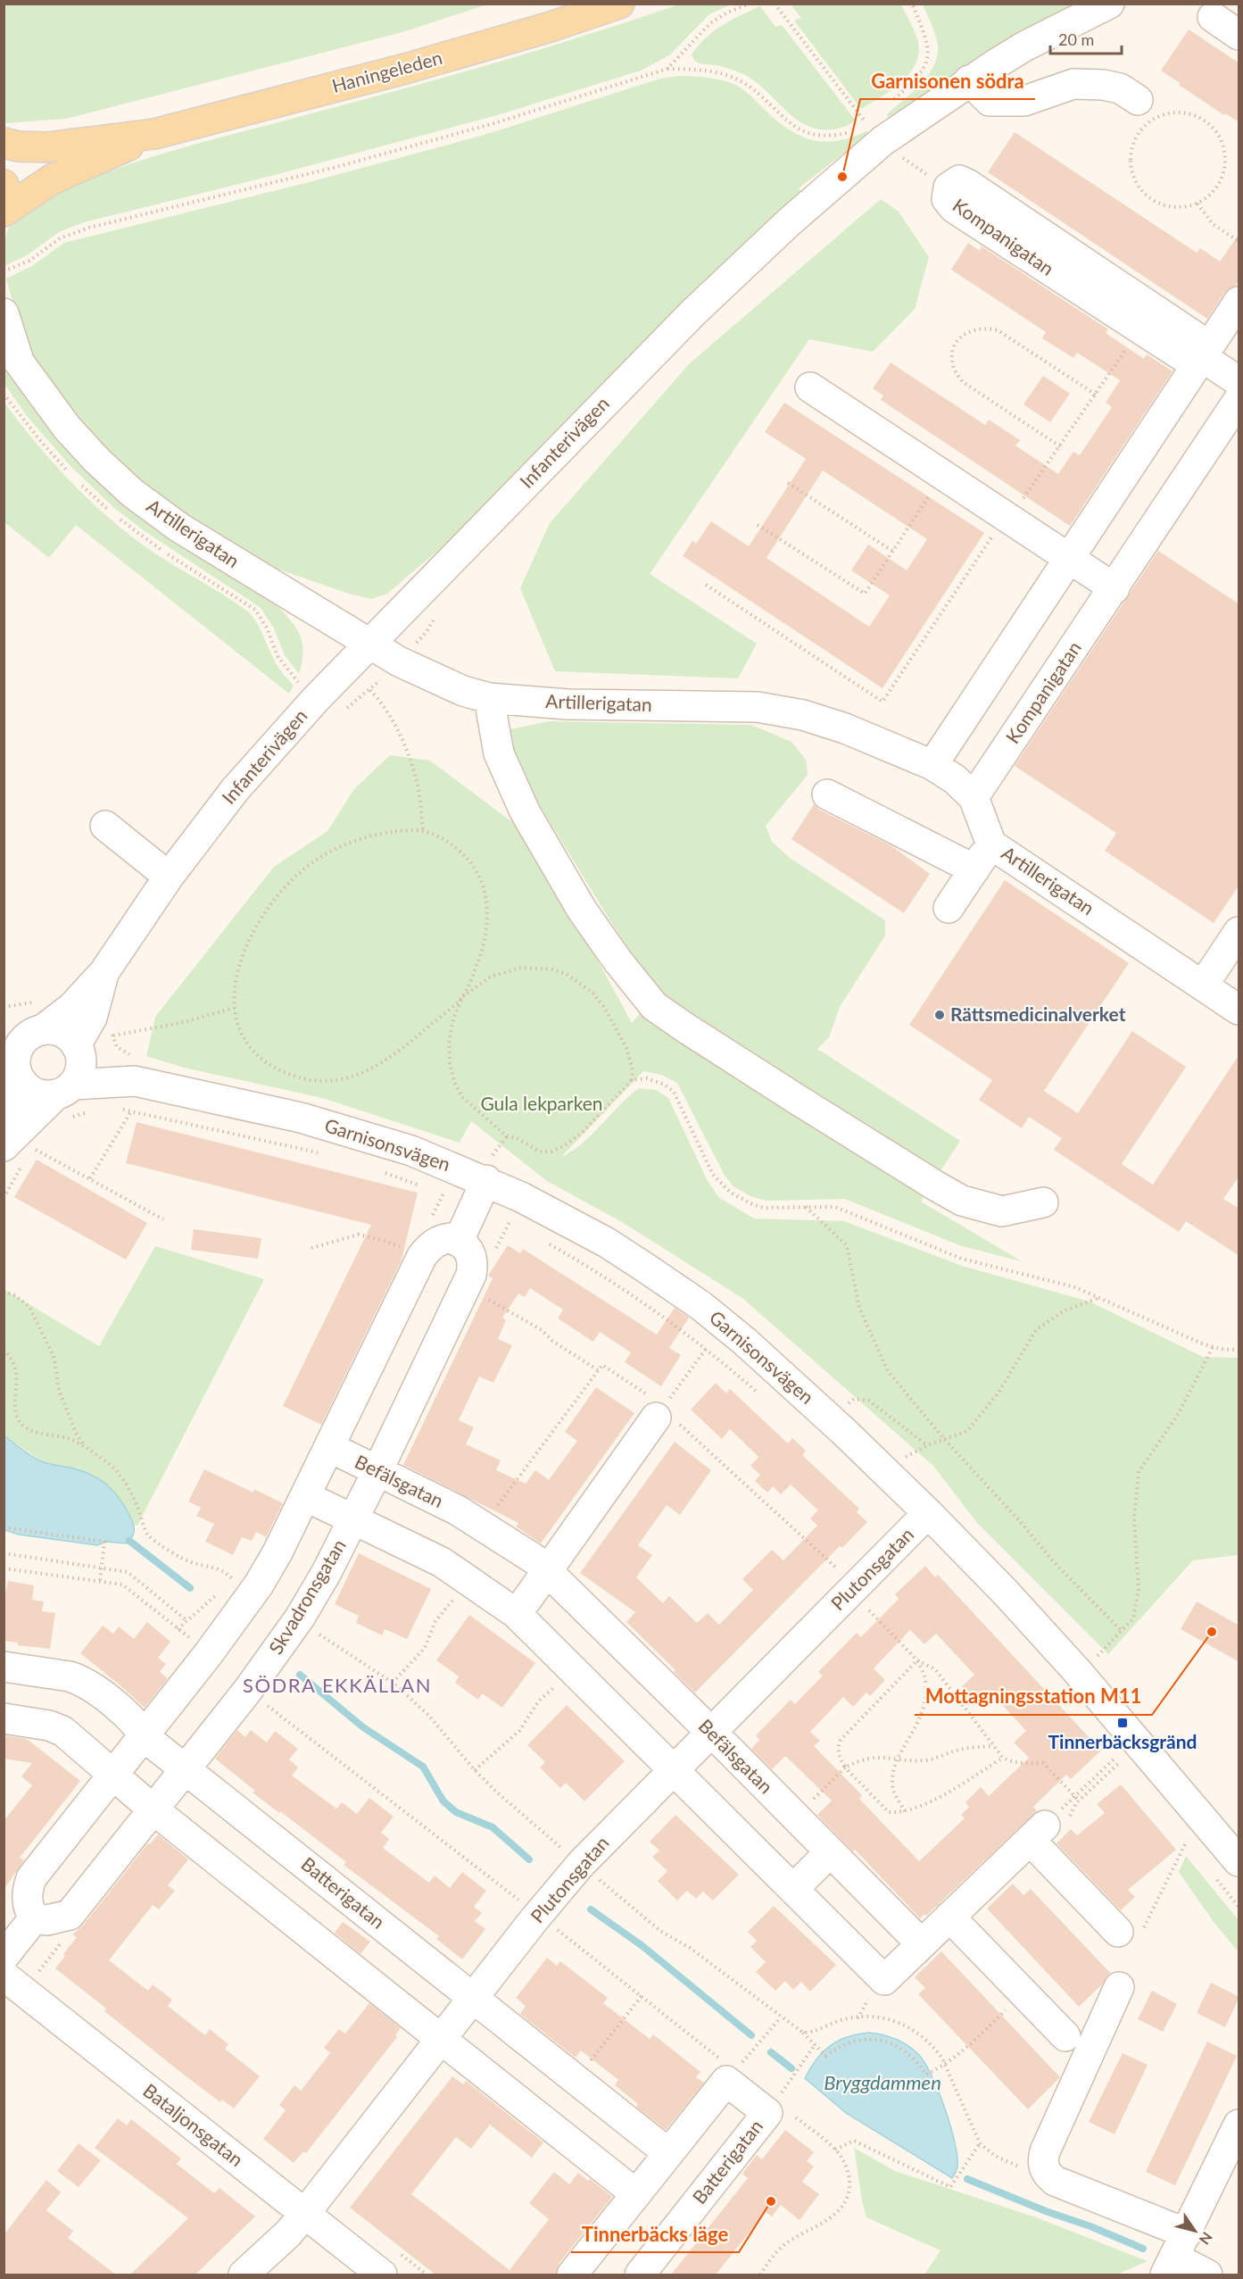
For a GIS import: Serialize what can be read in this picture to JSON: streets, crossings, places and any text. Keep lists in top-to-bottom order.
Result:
{
  "streets": {
    "main road": ["Haningeleden"],
    "street": [
      "Kompanigatan",
      "Infanterivägen",
      "Artillerigatan",
      "Garnisonsvägen",
      "Befälsgatan",
      "Plutonsgatan",
      "Skvadronsgatan",
      "Batterigatan",
      "Bataljonsgatan"
    ]
  },
  "crossings": [
    ["Kompanigatan", "Artillerigatan"],
    ["Infanterivägen", "Artillerigatan"],
    ["Infanterivägen", "Garnisonsvägen"],
    ["Garnisonsvägen", "Plutonsgatan"],
    ["Befälsgatan", "Plutonsgatan"],
    ["Befälsgatan", "Skvadronsgatan"],
    ["Plutonsgatan", "Batterigatan"],
    ["Plutonsgatan", "Bataljonsgatan"],
    ["Skvadronsgatan", "Batterigatan"]
  ],
  "districts": ["SÖDRA EKKÄLLAN"],
  "water": ["Bryggdammen"],
  "parks": ["Gula lekparken"],
  "places": {
    "other": [
      "Garnisonen södra",
      "Rättsmedicinalverket",
      "Mottagningsstation M11",
      "Tinnerbäcks läge"
    ],
    "transit": ["Tinnerbäcksgränd"]
  },
  "scale_bar": "20 m",
  "north": "bottom right"
}
